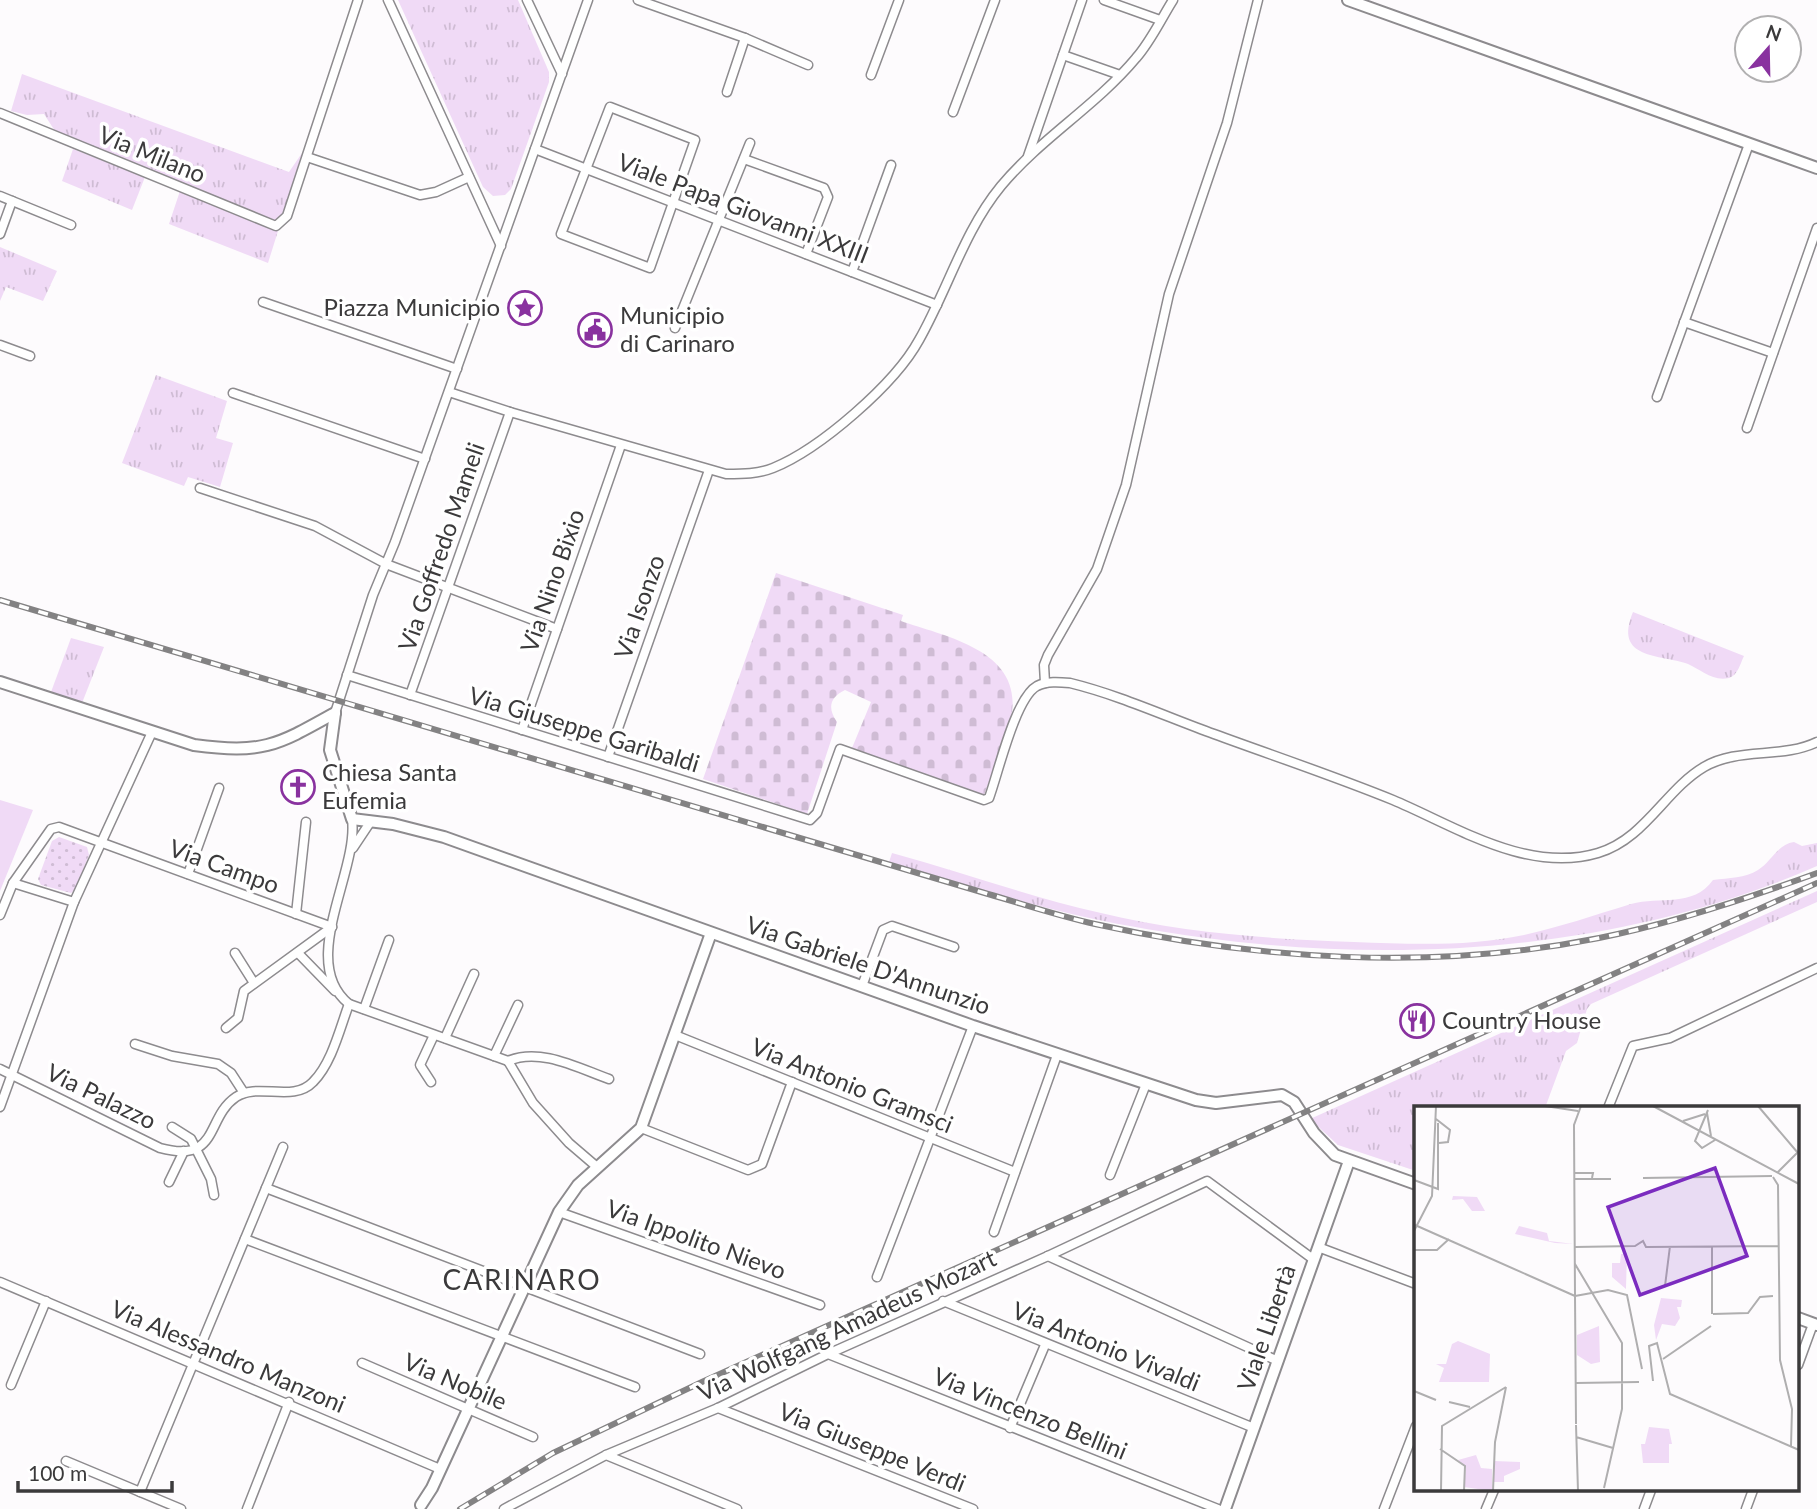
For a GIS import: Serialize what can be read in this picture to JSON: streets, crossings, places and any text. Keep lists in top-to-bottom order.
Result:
{
  "streets": {
    "street": [
      "Via Milano",
      "Viale Papa Giovanni XXIII",
      "Via Goffredo Mameli",
      "Via Nino Bixio",
      "Via Isonzo",
      "Via Giuseppe Garibaldi",
      "Via Campo",
      "Via Gabriele D'Annunzio",
      "Via Antonio Gramsci",
      "Via Palazzo",
      "Via Ippolito Nievo",
      "Via Wolfgang Amadeus Mozart",
      "Viale Libertà",
      "Via Antonio Vivaldi",
      "Via Alessandro Manzoni",
      "Via Nobile",
      "Via Vincenzo Bellini",
      "Via Giuseppe Verdi"
    ]
  },
  "crossings": [
    ["Via Goffredo Mameli", "Via Giuseppe Garibaldi"],
    ["Via Nino Bixio", "Via Giuseppe Garibaldi"],
    ["Via Isonzo", "Via Giuseppe Garibaldi"],
    ["Via Gabriele D'Annunzio", "Viale Libertà"],
    ["Via Wolfgang Amadeus Mozart", "Viale Libertà"],
    ["Via Wolfgang Amadeus Mozart", "Via Antonio Vivaldi"],
    ["Via Wolfgang Amadeus Mozart", "Via Vincenzo Bellini"],
    ["Via Wolfgang Amadeus Mozart", "Via Giuseppe Verdi"],
    ["Viale Libertà", "Via Antonio Vivaldi"]
  ],
  "districts": ["CARINARO"],
  "places": {
    "place": ["Piazza Municipio"],
    "public building": ["Municipio di Carinaro"],
    "church": ["Chiesa Santa Eufemia"],
    "restaurant": ["Country House"]
  },
  "scale_bar": "100 m",
  "north": "top"
}
